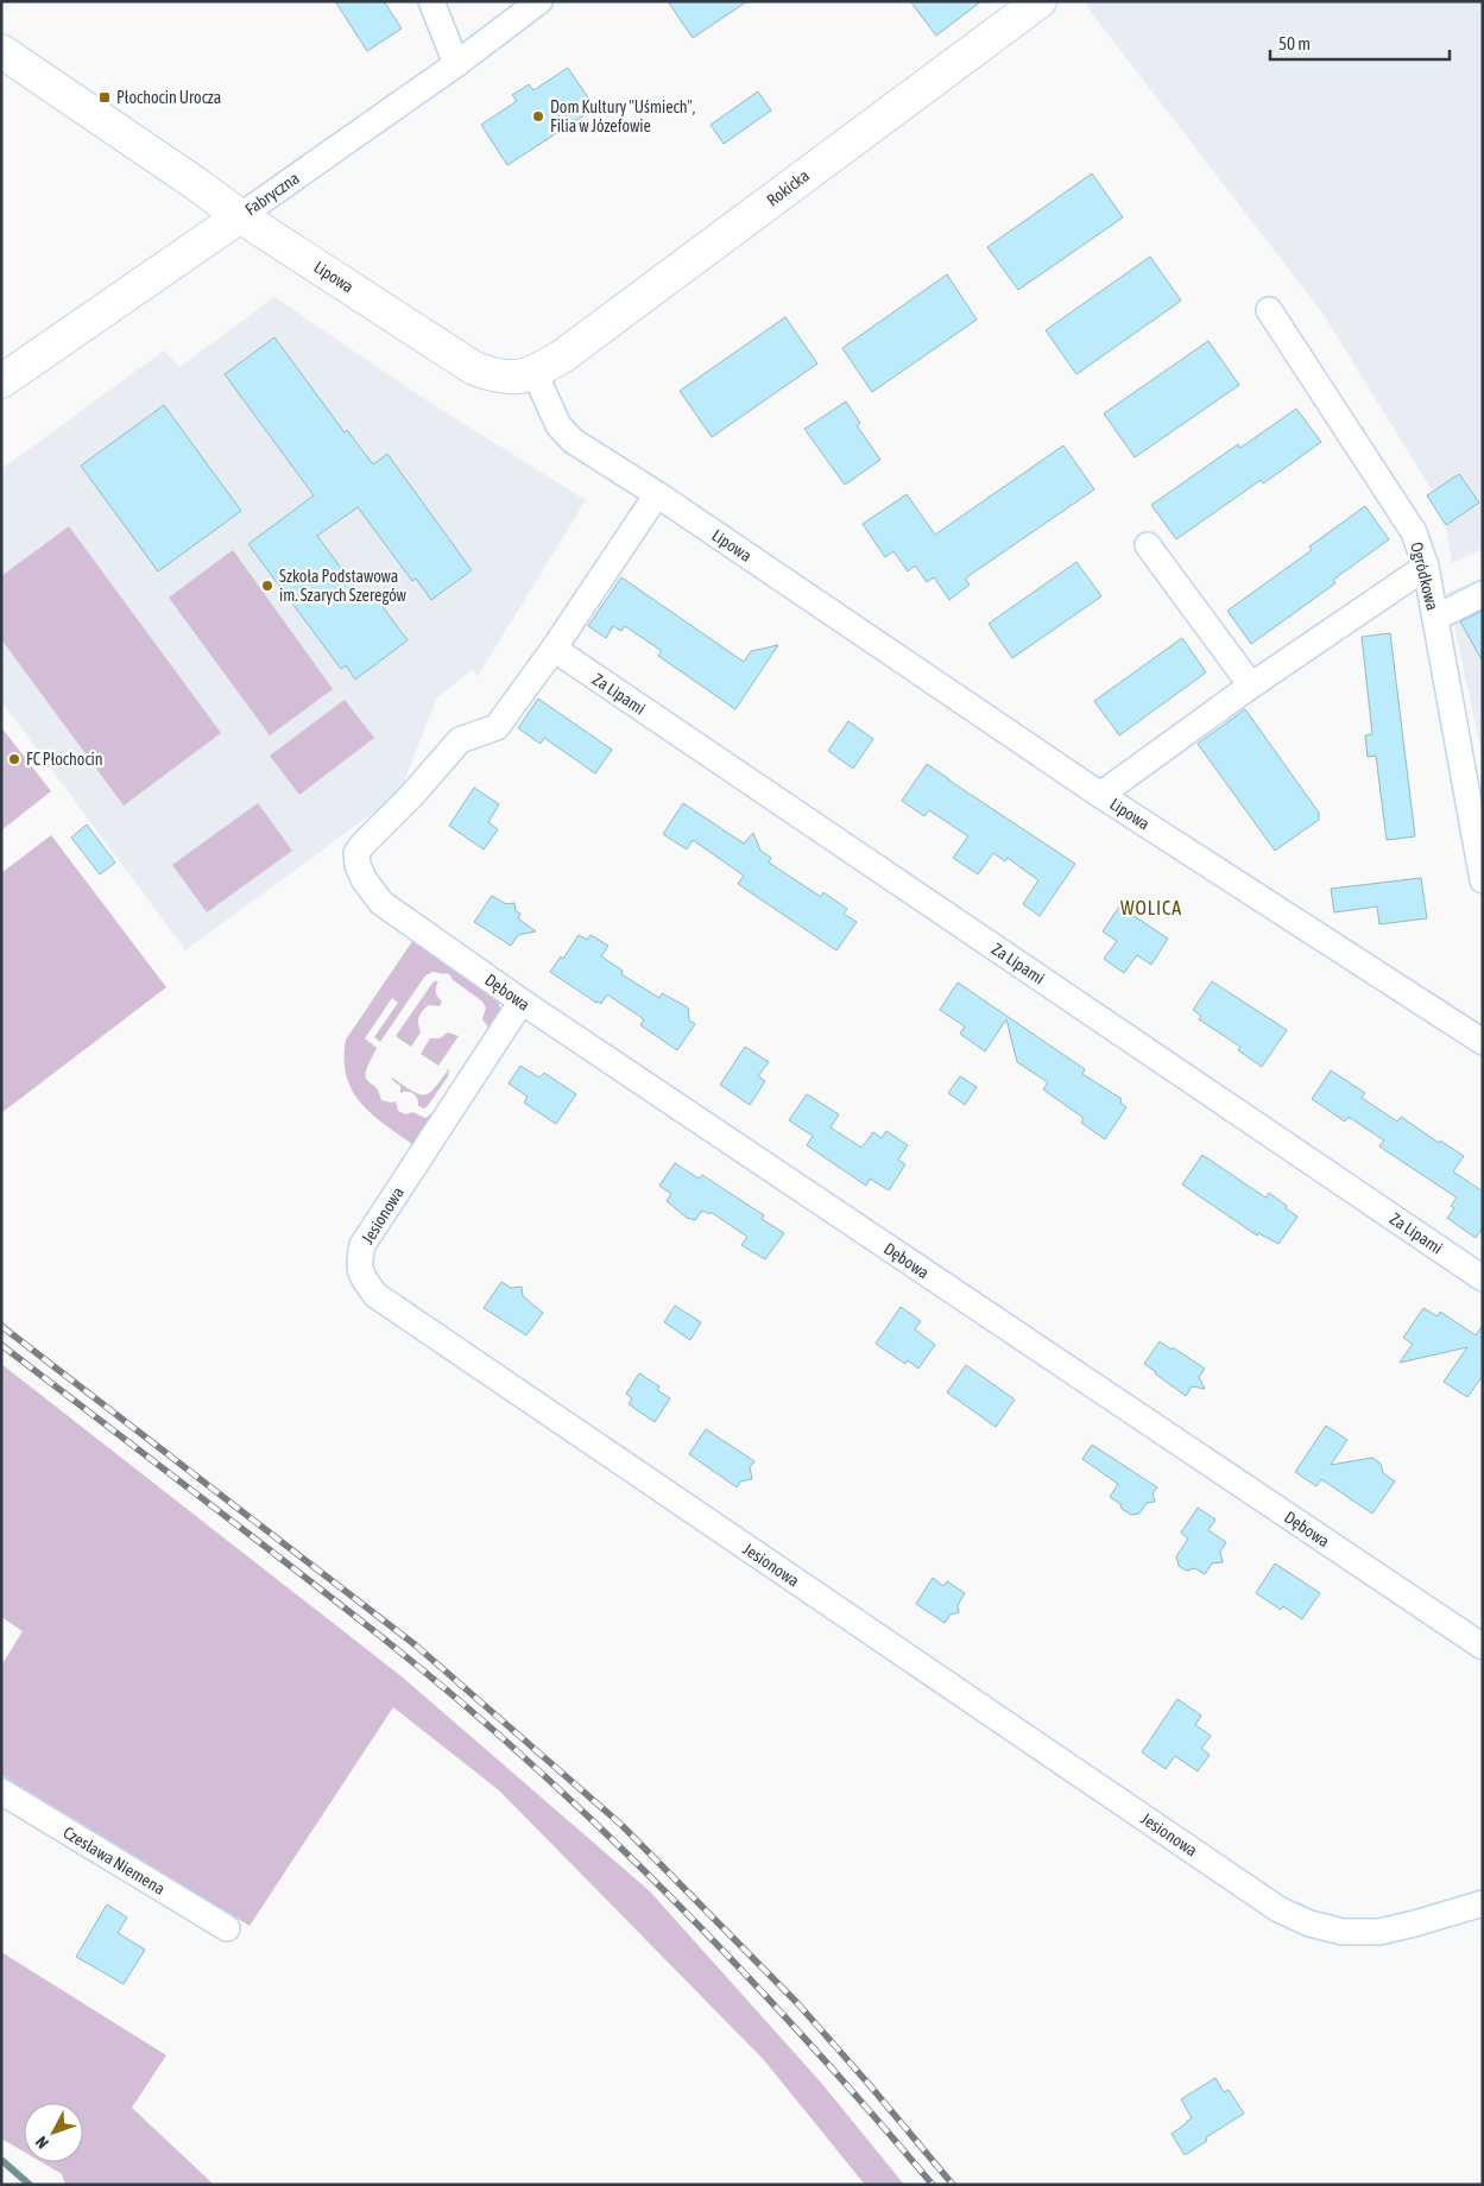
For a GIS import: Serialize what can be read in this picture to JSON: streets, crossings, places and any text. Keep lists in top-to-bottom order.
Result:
{
  "streets": {
    "main road": ["Rokicka", "Fabryczna", "Lipowa"],
    "street": [
      "Ogródkowa",
      "Za Lipami",
      "Dębowa",
      "Jesionowa",
      "Czesława Niemena"
    ]
  },
  "crossings": [
    ["Rokicka", "Lipowa"],
    ["Fabryczna", "Lipowa"],
    ["Za Lipami", "Dębowa"],
    ["Dębowa", "Jesionowa"]
  ],
  "districts": ["WOLICA"],
  "places": {
    "transit": ["Płochocin Urocza"],
    "other": ["Dom Kultury \"Uśmiech\", Filia w Józefowie", "Szkoła Podstawowa im. Szarych Szeregów", "FC Płochocin"]
  },
  "scale_bar": "50 m",
  "north": "bottom left"
}
